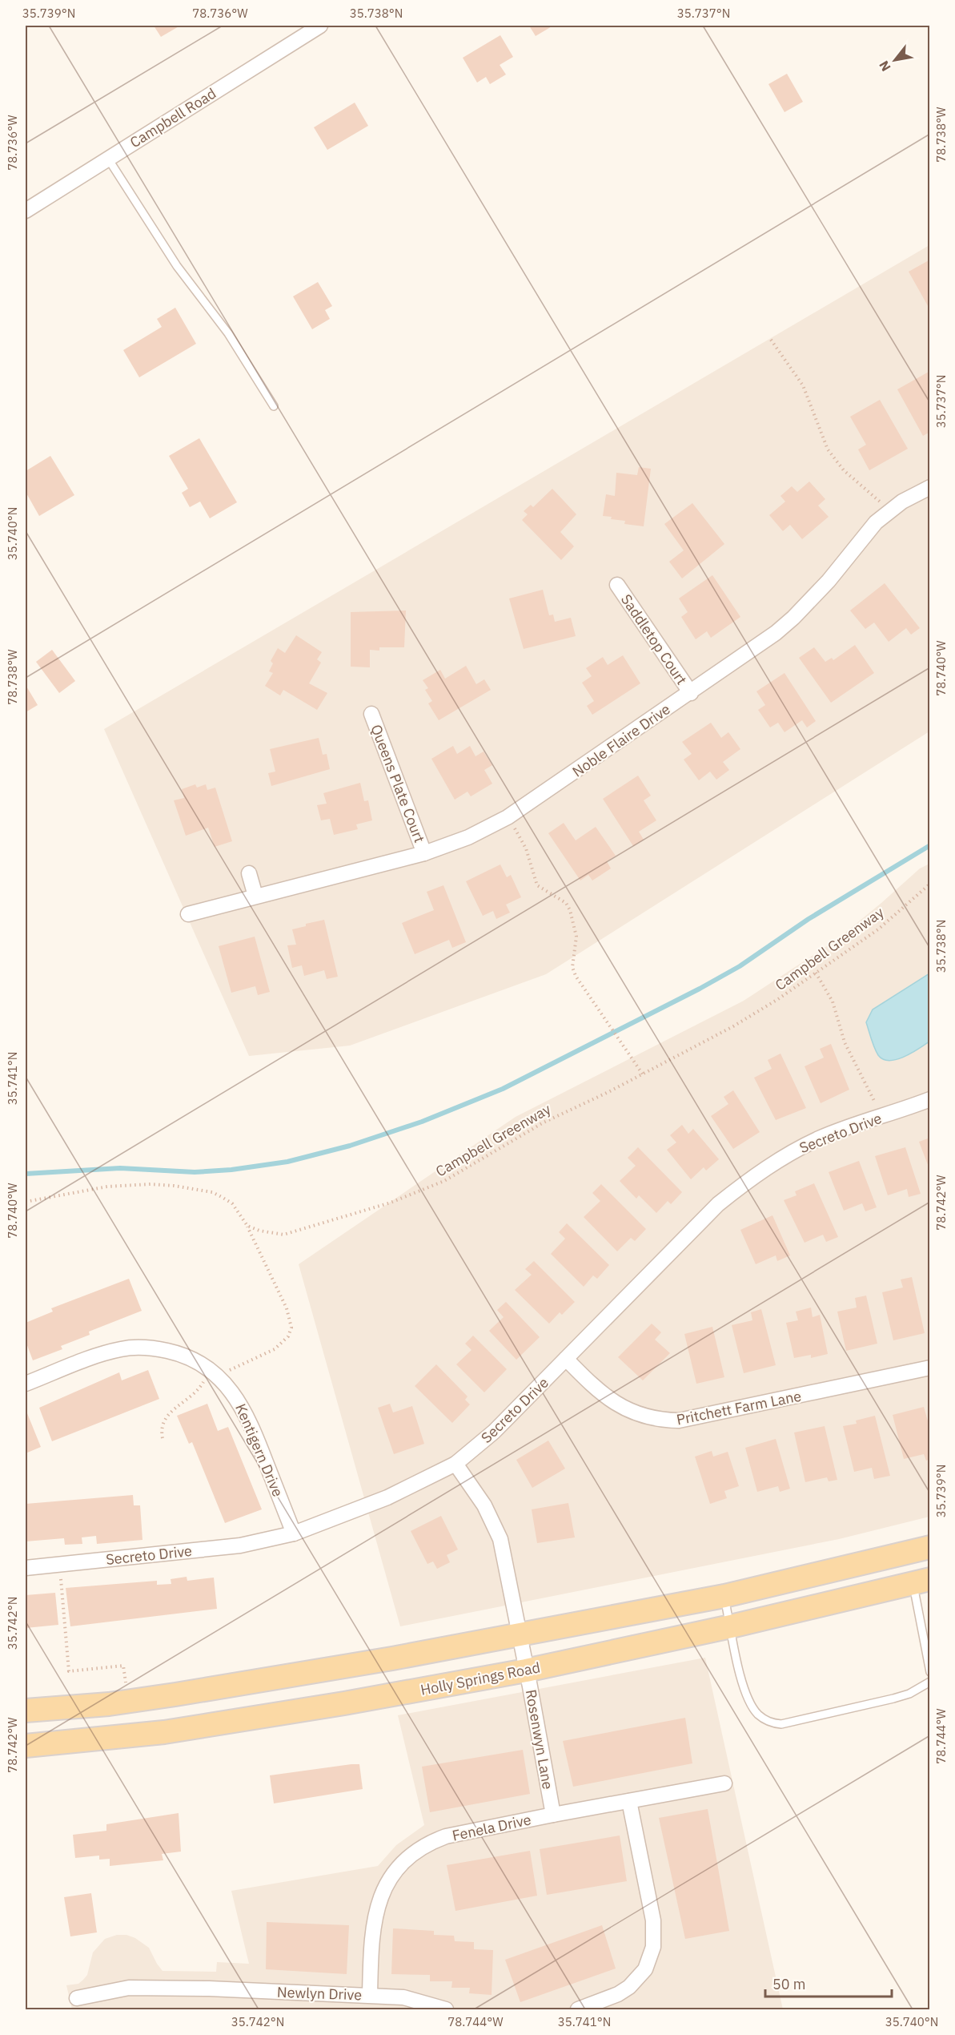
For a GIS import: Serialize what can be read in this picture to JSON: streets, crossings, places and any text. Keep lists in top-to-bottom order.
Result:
{
  "streets": {
    "main road": ["Holly Springs Road"],
    "street": [
      "Campbell Road",
      "Saddletop Court",
      "Noble Flaire Drive",
      "Queens Plate Court",
      "Secreto Drive",
      "Pritchett Farm Lane",
      "Kentigern Drive",
      "Rosenwyn Lane",
      "Fenela Drive",
      "Newlyn Drive"
    ],
    "path": ["Campbell Greenway"]
  },
  "crossings": [
    ["Saddletop Court", "Noble Flaire Drive"],
    ["Noble Flaire Drive", "Queens Plate Court"],
    ["Secreto Drive", "Pritchett Farm Lane"],
    ["Secreto Drive", "Kentigern Drive"],
    ["Secreto Drive", "Rosenwyn Lane"],
    ["Holly Springs Road", "Rosenwyn Lane"],
    ["Rosenwyn Lane", "Fenela Drive"],
    ["Fenela Drive", "Newlyn Drive"]
  ],
  "scale_bar": "50 m",
  "north": "bottom left",
  "coordinates": [
    "35.739°N",
    "78.736°W",
    "35.738°N",
    "35.737°N",
    "78.738°W",
    "35.740°N",
    "78.740°W",
    "35.741°N",
    "78.742°W",
    "35.742°N",
    "78.744°W"
  ]
}
